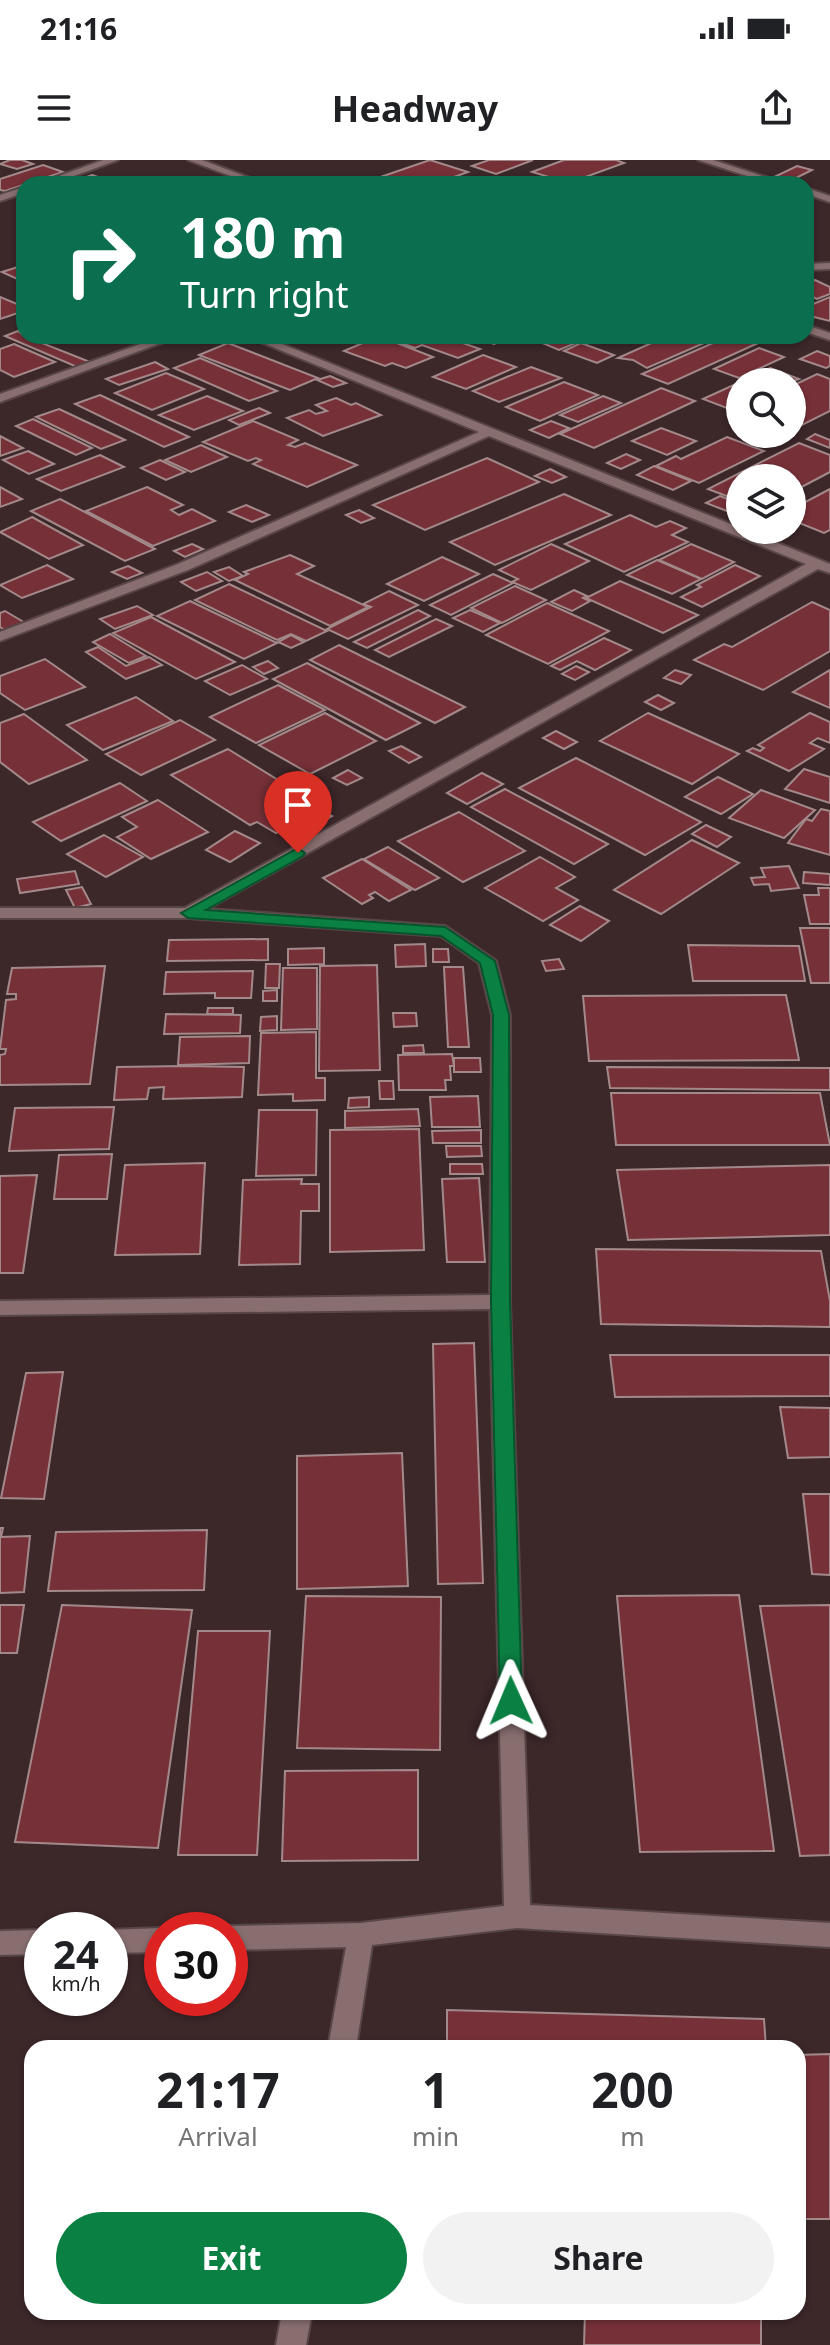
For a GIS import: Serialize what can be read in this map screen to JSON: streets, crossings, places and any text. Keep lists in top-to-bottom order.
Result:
{
  "page": {
    "status": "21:16",
    "header": "Headway",
    "turn": ["180 m", "Turn right"],
    "speed": "24 km/h",
    "limit": "30",
    "eta": [
      "21:17",
      "Arrival",
      "1",
      "min",
      "200",
      "m"
    ],
    "buttons": ["Exit", "Share"]
  }
}
